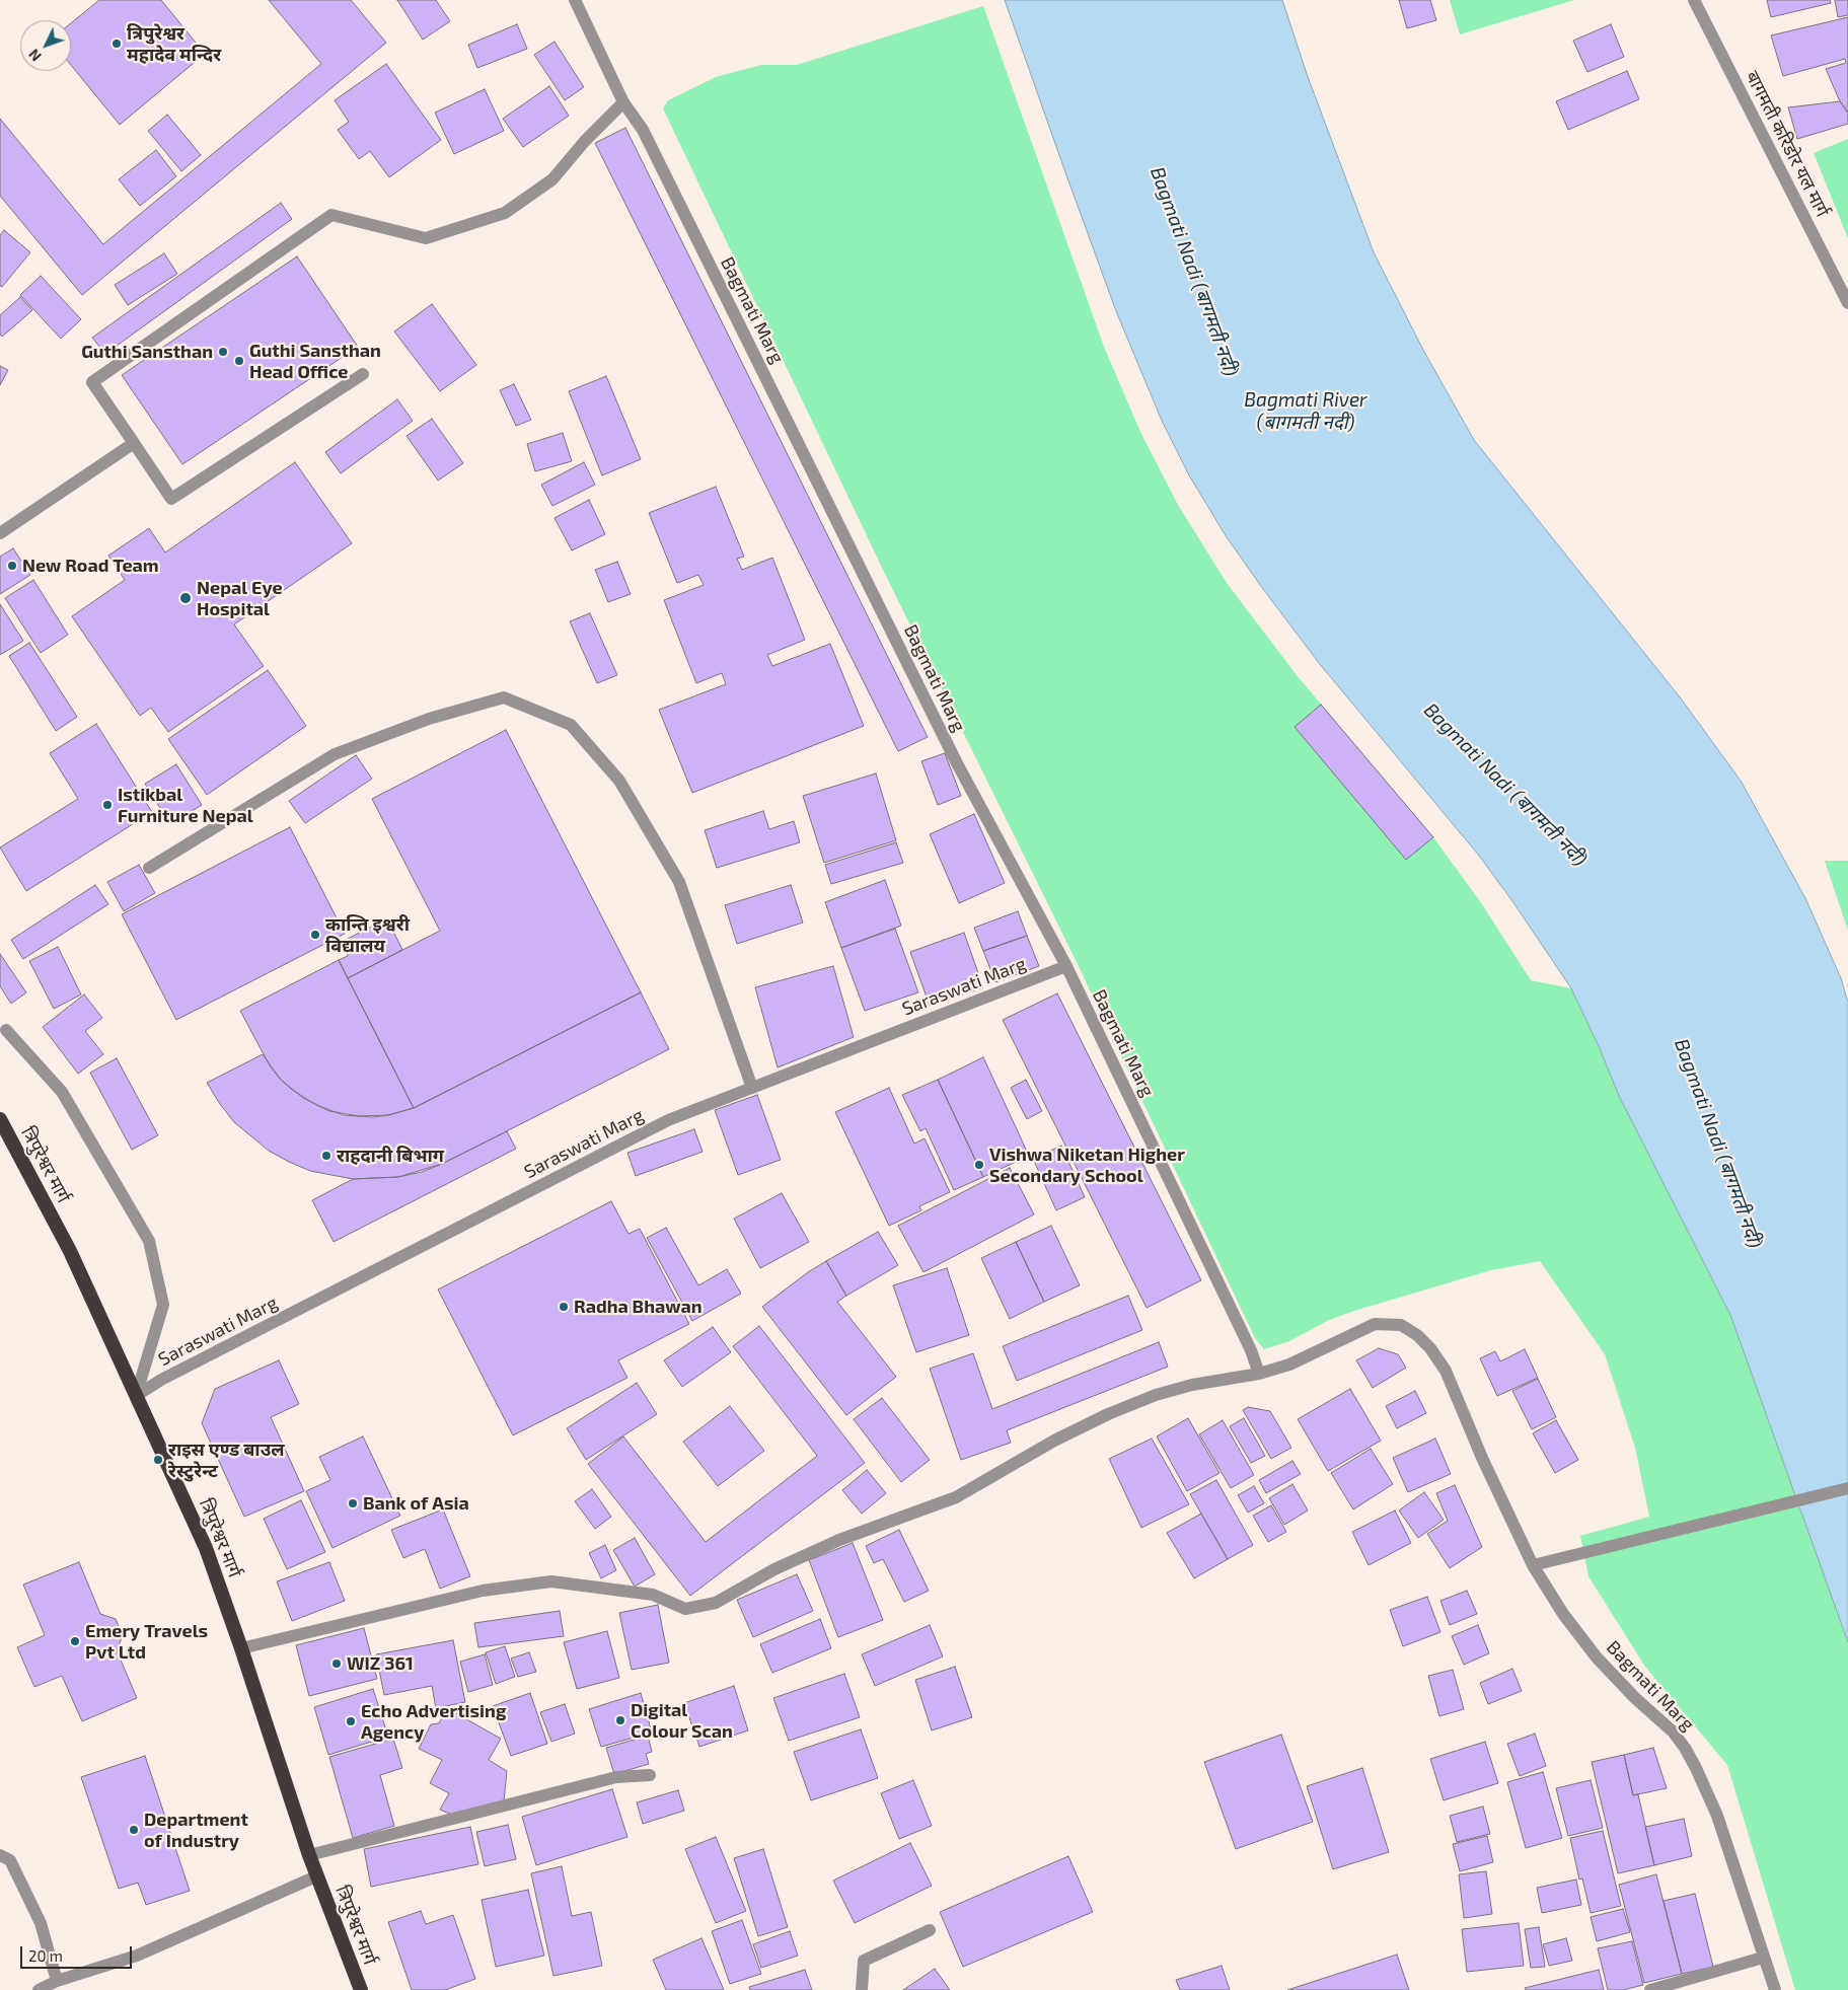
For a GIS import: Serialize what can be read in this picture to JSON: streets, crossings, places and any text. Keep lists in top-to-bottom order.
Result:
{
  "streets": {
    "highway": ["त्रिपुरेश्वर मार्ग"],
    "street": ["बागमती करिडोर यल मार्ग", "Bagmati Marg", "Saraswati Marg"]
  },
  "crossings": [
    ["Bagmati Marg", "Saraswati Marg"],
    ["Saraswati Marg", "त्रिपुरेश्वर मार्ग"]
  ],
  "water": ["Bagmati Nadi (बागमती नदी)", "Bagmati River (बागमती नदी)"],
  "places": [
    "त्रिपुरेश्वर महादेव मन्दिर",
    "Guthi Sansthan",
    "Guthi Sansthan Head Office",
    "New Road Team",
    "Nepal Eye Hospital",
    "Istikbal Furniture Nepal",
    "कान्ति इश्वरी विद्यालय",
    "राहदानी बिभाग",
    "Vishwa Niketan Higher Secondary School",
    "Radha Bhawan",
    "राइस एण्ड बाउल रेस्टुरेन्ट",
    "Bank of Asia",
    "Emery Travels Pvt Ltd",
    "WIZ 361",
    "Digital Colour Scan",
    "Echo Advertising Agency",
    "Department of Industry"
  ],
  "scale_bar": "20 m",
  "north": "bottom left"
}
